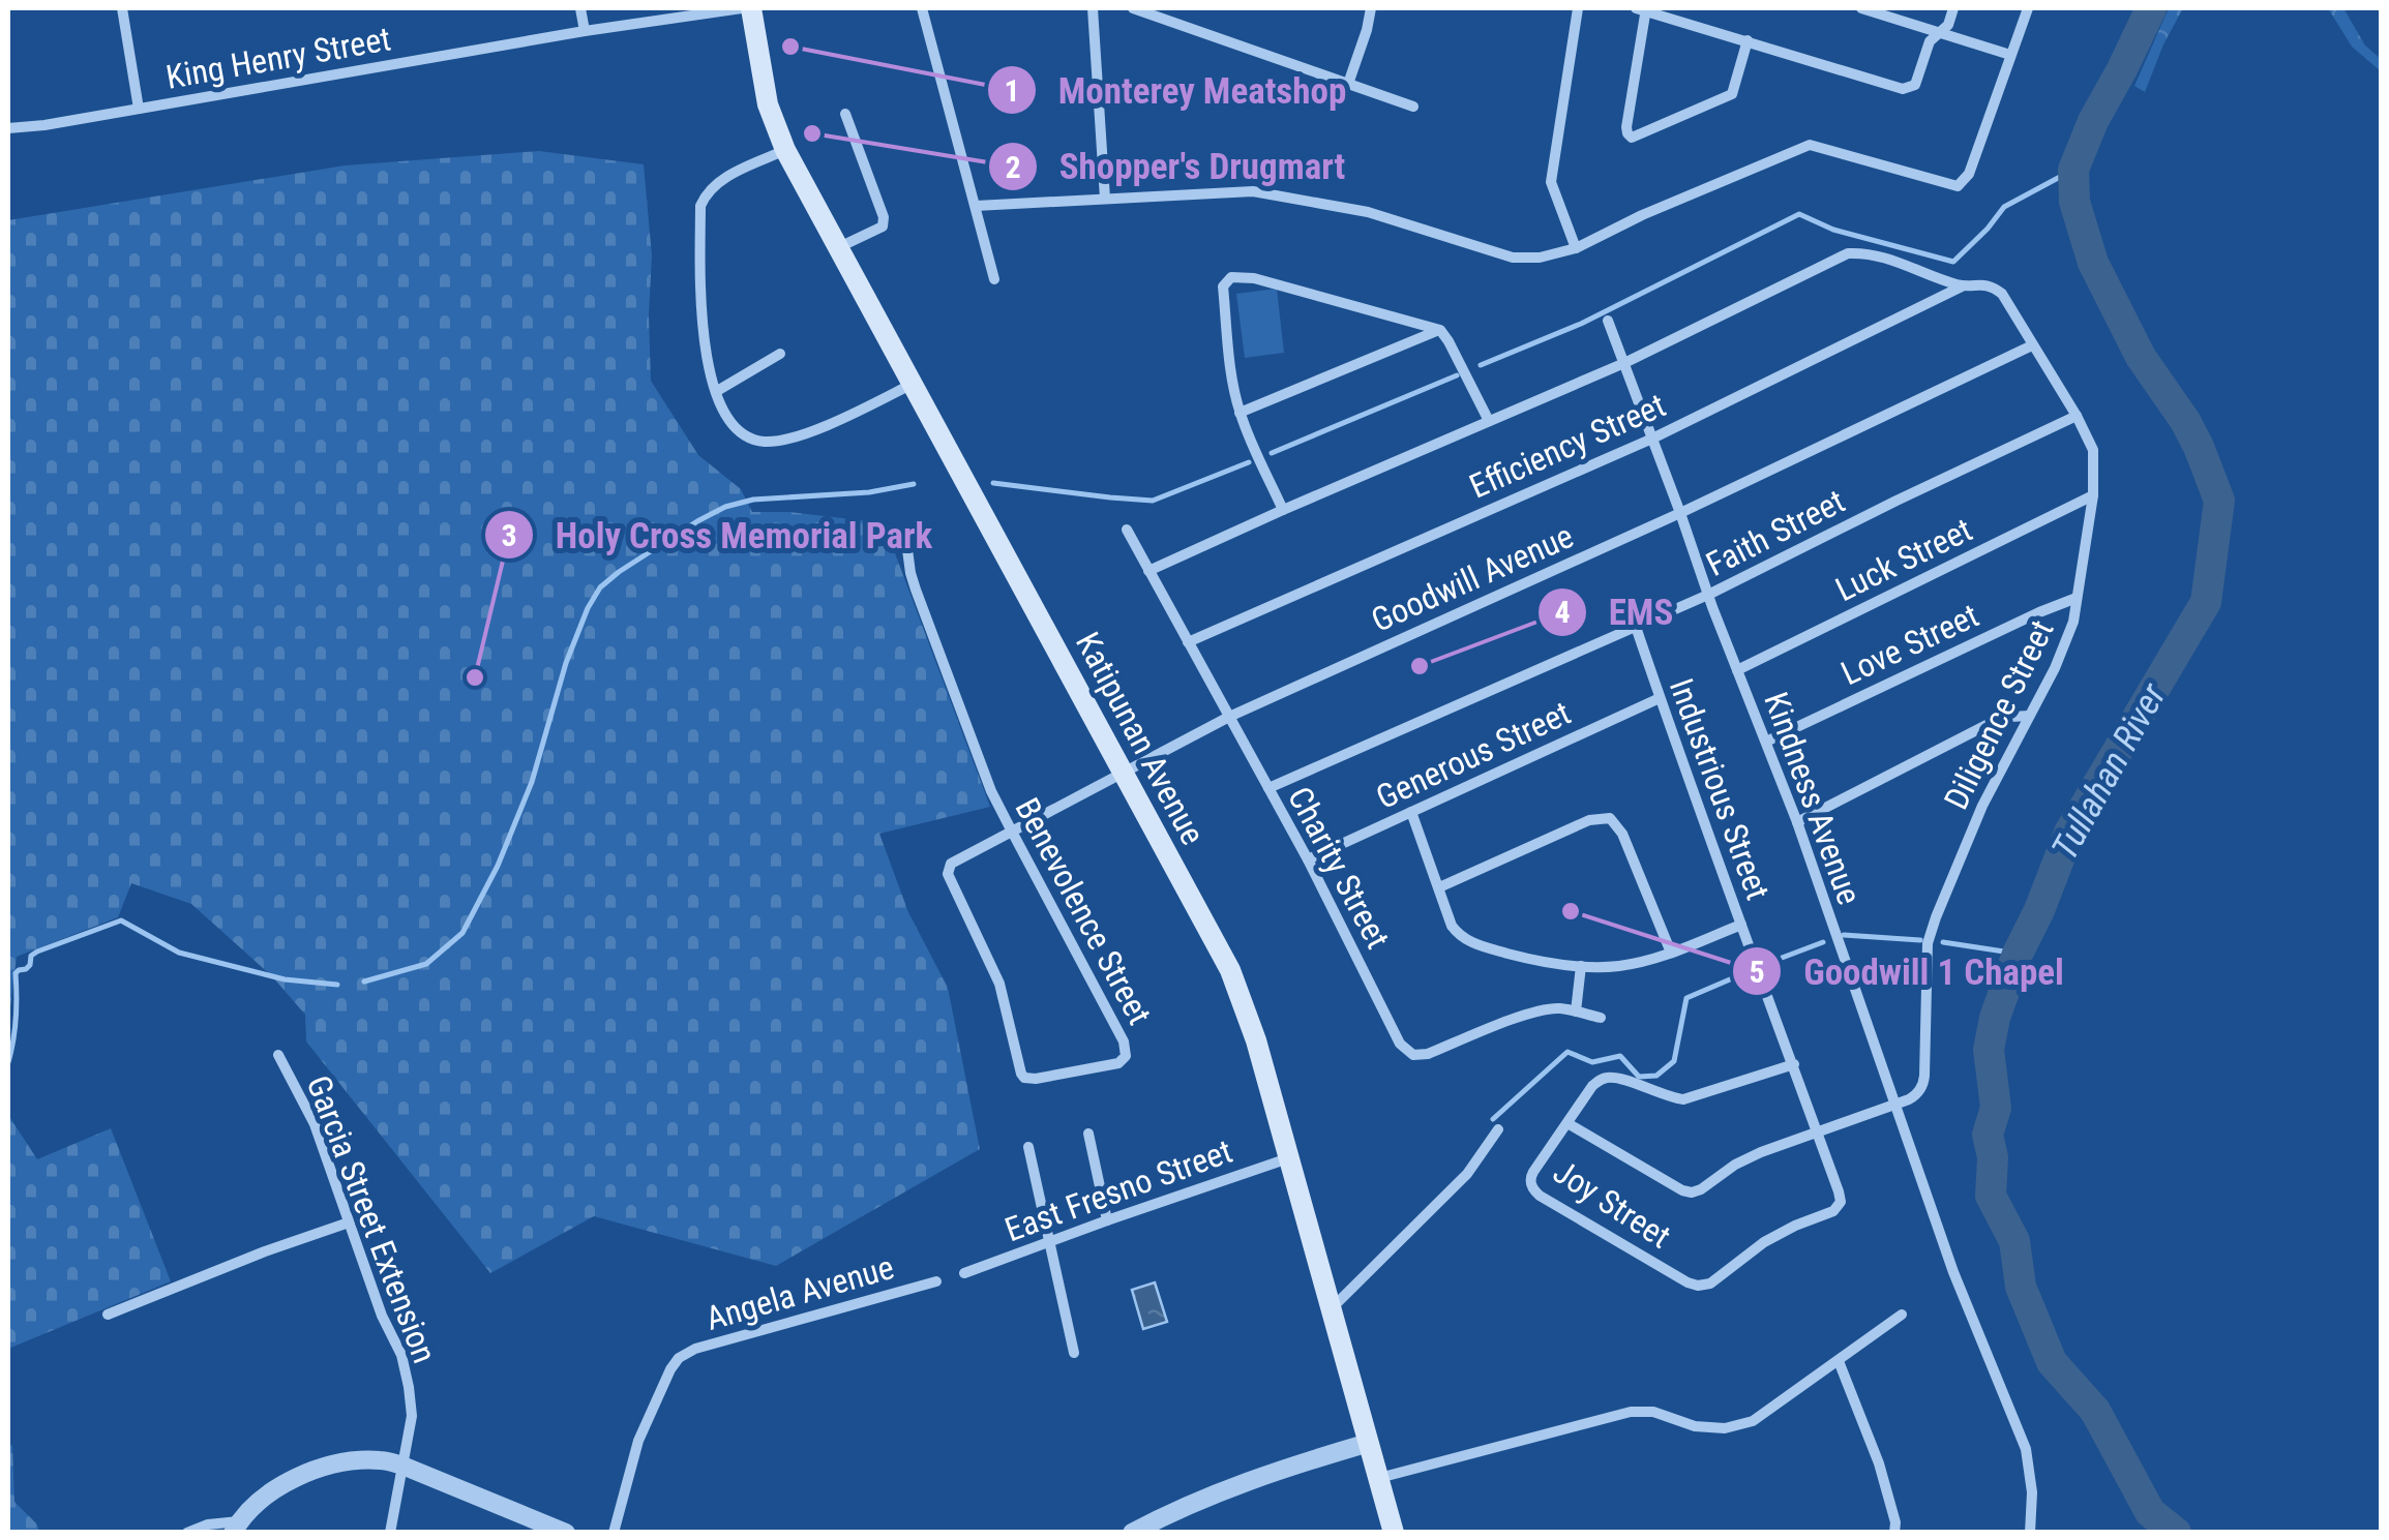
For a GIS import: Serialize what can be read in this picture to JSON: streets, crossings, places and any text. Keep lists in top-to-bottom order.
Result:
{
  "streets": {
    "main road": ["Katipunan Avenue"],
    "street": [
      "King Henry Street",
      "Efficiency Street",
      "Faith Street",
      "Luck Street",
      "Goodwill Avenue",
      "Love Street",
      "Diligence Street",
      "Generous Street",
      "Industrious Street",
      "Kindness Avenue",
      "Charity Street",
      "Benevolence Street",
      "East Fresno Street",
      "Joy Street",
      "Garcia Street Extension",
      "Angela Avenue"
    ]
  },
  "crossings": [
    ["Efficiency Street", "Diligence Street"],
    ["Efficiency Street", "Kindness Avenue"],
    ["Efficiency Street", "Charity Street"],
    ["Faith Street", "Diligence Street"],
    ["Faith Street", "Industrious Street"],
    ["Faith Street", "Kindness Avenue"],
    ["Faith Street", "Charity Street"],
    ["Luck Street", "Diligence Street"],
    ["Luck Street", "Kindness Avenue"],
    ["Goodwill Avenue", "Diligence Street"],
    ["Goodwill Avenue", "Katipunan Avenue"],
    ["Goodwill Avenue", "Kindness Avenue"],
    ["Goodwill Avenue", "Charity Street"],
    ["Goodwill Avenue", "Benevolence Street"],
    ["Love Street", "Diligence Street"],
    ["Love Street", "Kindness Avenue"],
    ["Diligence Street", "Kindness Avenue"],
    ["Diligence Street", "Charity Street"],
    ["Katipunan Avenue", "East Fresno Street"],
    ["Generous Street", "Industrious Street"],
    ["Generous Street", "Charity Street"],
    ["Industrious Street", "Joy Street"]
  ],
  "water": ["Tullahan River"],
  "places": [
    "Monterey Meatshop",
    "Shopper's Drugmart",
    "EMS",
    "Holy Cross Memorial Park",
    "Goodwill 1 Chapel"
  ]
}
